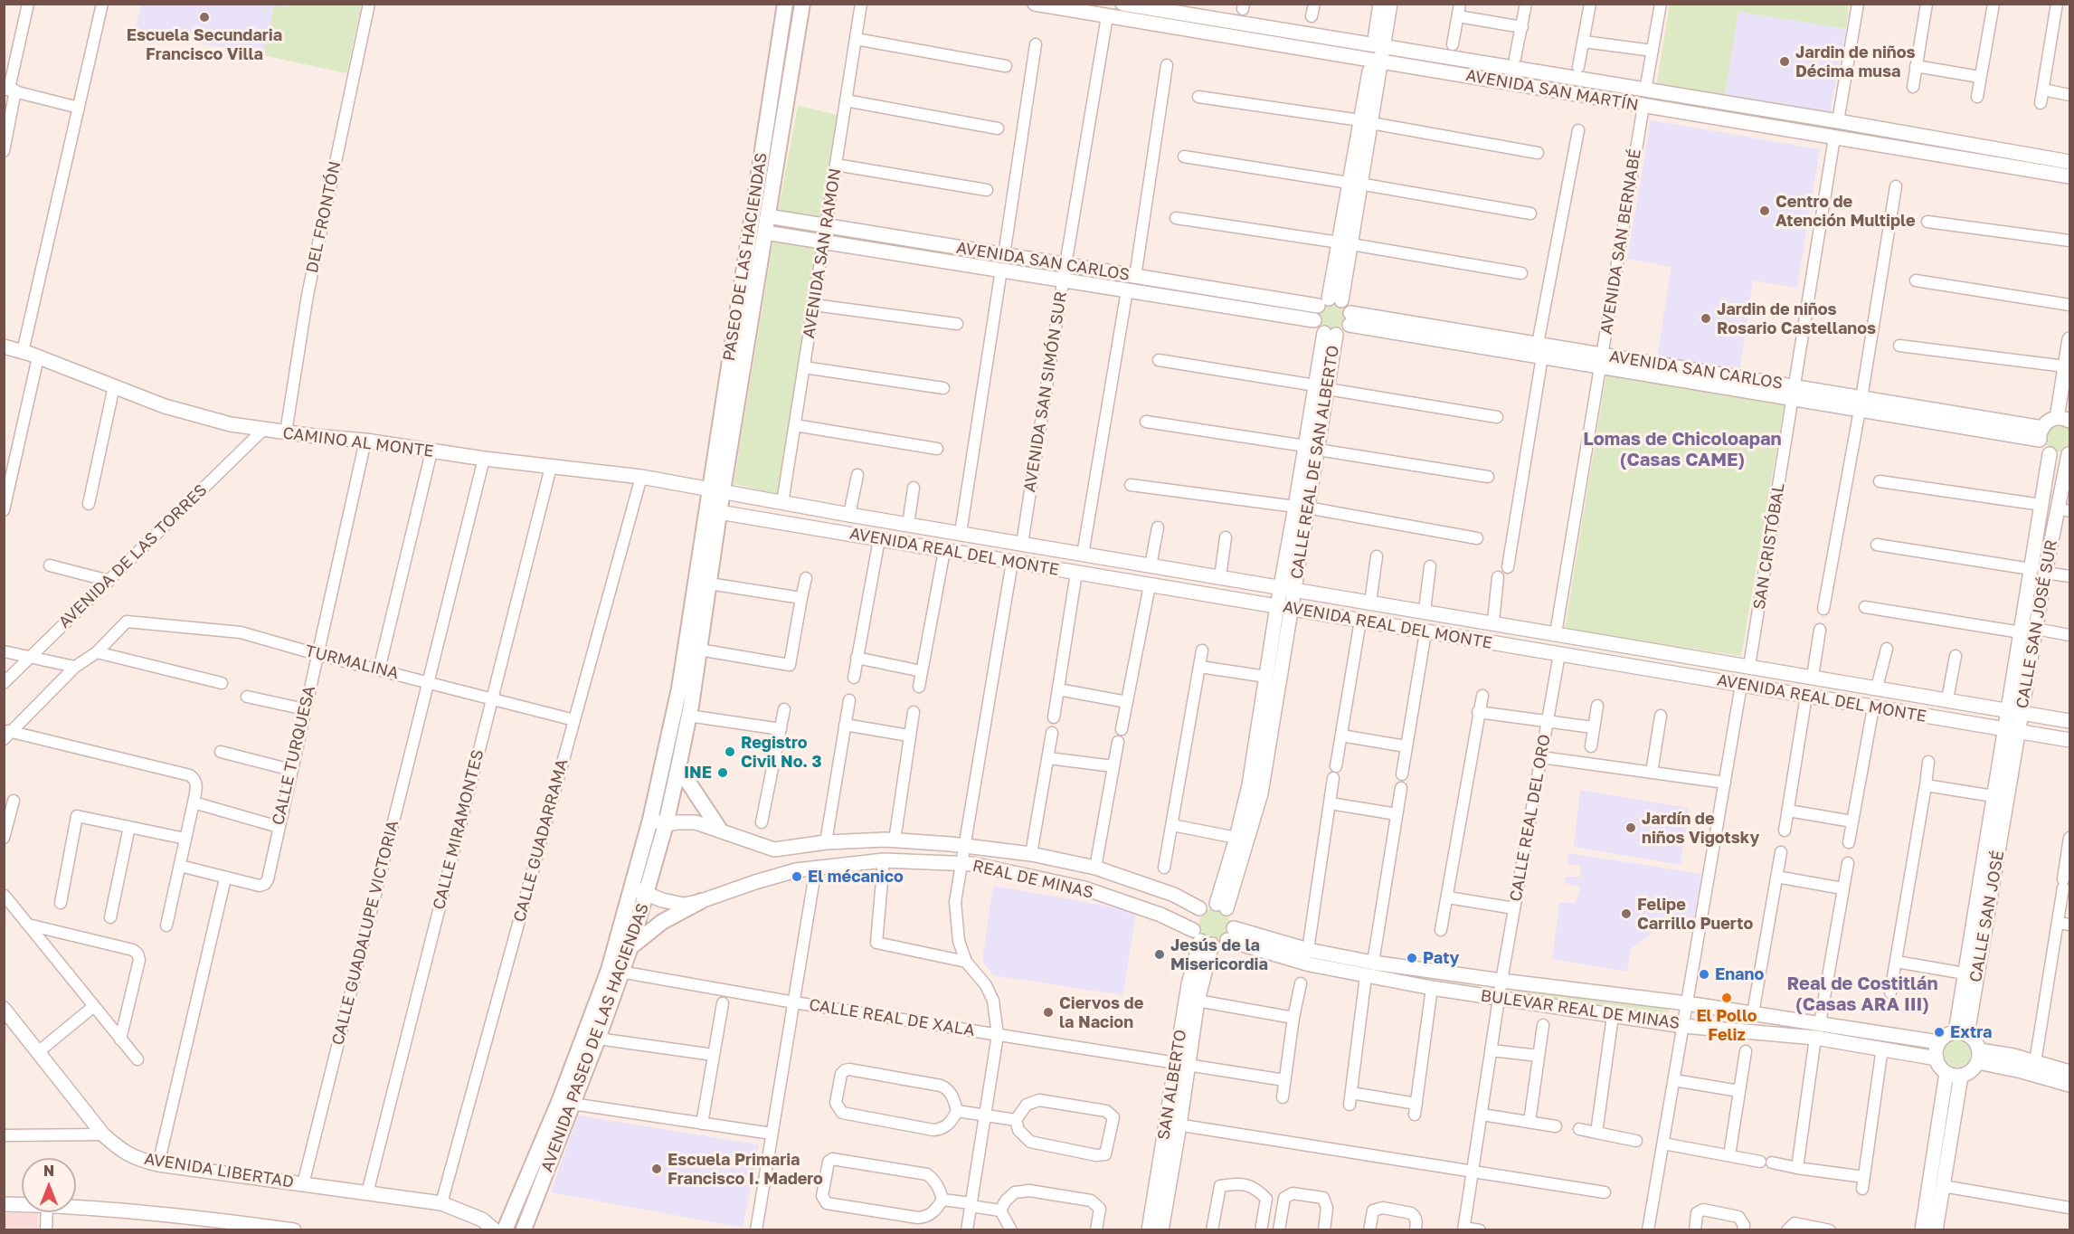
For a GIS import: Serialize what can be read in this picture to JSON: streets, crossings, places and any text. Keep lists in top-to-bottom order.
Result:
{
  "streets": {
    "main road": ["PASEO DE LAS HACIENDAS", "AVENIDA PASEO DE LAS HACIENDAS"],
    "street": [
      "AVENIDA SAN MARTÍN",
      "DEL FRONTÓN",
      "AVENIDA SAN BERNABÉ",
      "AVENIDA SAN RAMON",
      "AVENIDA SAN CARLOS",
      "AVENIDA SAN SIMÓN SUR",
      "CAMINO AL MONTE",
      "CALLE REAL DE SAN ALBERTO",
      "SAN CRISTÓBAL",
      "AVENIDA REAL DEL MONTE",
      "AVENIDA DE LAS TORRES",
      "CALLE SAN JOSÉ SUR",
      "TURMALINA",
      "CALLE TURQUESA",
      "CALLE REAL DEL ORO",
      "CALLE MIRAMONTES",
      "CALLE GUADARRAMA",
      "REAL DE MINAS",
      "CALLE SAN JOSÉ",
      "CALLE GUADALUPE VICTORIA",
      "BULEVAR REAL DE MINAS",
      "CALLE REAL DE XALA",
      "SAN ALBERTO",
      "AVENIDA LIBERTAD"
    ]
  },
  "crossings": [
    ["AVENIDA SAN MARTÍN", "AVENIDA SAN BERNABÉ"],
    ["AVENIDA SAN MARTÍN", "AVENIDA SAN SIMÓN SUR"],
    ["AVENIDA SAN MARTÍN", "SAN CRISTÓBAL"],
    ["DEL FRONTÓN", "CAMINO AL MONTE"],
    ["AVENIDA SAN BERNABÉ", "AVENIDA SAN CARLOS"],
    ["AVENIDA SAN BERNABÉ", "AVENIDA REAL DEL MONTE"],
    ["AVENIDA SAN RAMON", "AVENIDA SAN CARLOS"],
    ["AVENIDA SAN RAMON", "AVENIDA REAL DEL MONTE"],
    ["PASEO DE LAS HACIENDAS", "AVENIDA SAN CARLOS"],
    ["PASEO DE LAS HACIENDAS", "CAMINO AL MONTE"],
    ["PASEO DE LAS HACIENDAS", "AVENIDA REAL DEL MONTE"],
    ["PASEO DE LAS HACIENDAS", "AVENIDA PASEO DE LAS HACIENDAS"],
    ["AVENIDA SAN CARLOS", "AVENIDA SAN SIMÓN SUR"],
    ["AVENIDA SAN CARLOS", "CALLE REAL DE SAN ALBERTO"],
    ["AVENIDA SAN CARLOS", "SAN CRISTÓBAL"],
    ["AVENIDA SAN SIMÓN SUR", "AVENIDA REAL DEL MONTE"],
    ["CAMINO AL MONTE", "AVENIDA REAL DEL MONTE"],
    ["CAMINO AL MONTE", "AVENIDA DE LAS TORRES"],
    ["CAMINO AL MONTE", "CALLE TURQUESA"],
    ["CAMINO AL MONTE", "CALLE MIRAMONTES"],
    ["CAMINO AL MONTE", "CALLE GUADARRAMA"],
    ["CAMINO AL MONTE", "CALLE GUADALUPE VICTORIA"],
    ["CAMINO AL MONTE", "AVENIDA PASEO DE LAS HACIENDAS"],
    ["CALLE REAL DE SAN ALBERTO", "AVENIDA REAL DEL MONTE"],
    ["CALLE REAL DE SAN ALBERTO", "REAL DE MINAS"],
    ["CALLE REAL DE SAN ALBERTO", "BULEVAR REAL DE MINAS"],
    ["CALLE REAL DE SAN ALBERTO", "SAN ALBERTO"],
    ["SAN CRISTÓBAL", "AVENIDA REAL DEL MONTE"],
    ["AVENIDA REAL DEL MONTE", "CALLE SAN JOSÉ SUR"],
    ["AVENIDA REAL DEL MONTE", "CALLE REAL DEL ORO"],
    ["AVENIDA REAL DEL MONTE", "CALLE SAN JOSÉ"],
    ["AVENIDA REAL DEL MONTE", "AVENIDA PASEO DE LAS HACIENDAS"],
    ["CALLE SAN JOSÉ SUR", "CALLE SAN JOSÉ"],
    ["TURMALINA", "CALLE TURQUESA"],
    ["TURMALINA", "CALLE MIRAMONTES"],
    ["TURMALINA", "CALLE GUADARRAMA"],
    ["TURMALINA", "CALLE GUADALUPE VICTORIA"],
    ["CALLE REAL DEL ORO", "BULEVAR REAL DE MINAS"],
    ["CALLE MIRAMONTES", "AVENIDA LIBERTAD"],
    ["CALLE GUADARRAMA", "AVENIDA LIBERTAD"],
    ["REAL DE MINAS", "BULEVAR REAL DE MINAS"],
    ["REAL DE MINAS", "AVENIDA PASEO DE LAS HACIENDAS"],
    ["REAL DE MINAS", "SAN ALBERTO"],
    ["CALLE SAN JOSÉ", "BULEVAR REAL DE MINAS"],
    ["CALLE GUADALUPE VICTORIA", "AVENIDA LIBERTAD"],
    ["BULEVAR REAL DE MINAS", "SAN ALBERTO"],
    ["CALLE REAL DE XALA", "AVENIDA PASEO DE LAS HACIENDAS"],
    ["CALLE REAL DE XALA", "SAN ALBERTO"],
    ["AVENIDA PASEO DE LAS HACIENDAS", "AVENIDA LIBERTAD"]
  ],
  "districts": ["Lomas de Chicoloapan (Casas CAME)", "Real de Costitlán (Casas ARA III)"],
  "places": [
    "Escuela Secundaria Francisco Villa",
    "Jardin de niños Décima musa",
    "Centro de Atención Multiple",
    "Jardin de niños Rosario Castellanos",
    "Registro Civil No. 3",
    "INE",
    "Jardín de niños Vigotsky",
    "El mécanico",
    "Felipe Carrillo Puerto",
    "Jesús de la Misericordia",
    "Paty",
    "Enano",
    "El Pollo Feliz",
    "Ciervos de la Nacion",
    "Extra",
    "Escuela Primaria Francisco I. Madero"
  ],
  "north": "top"
}
